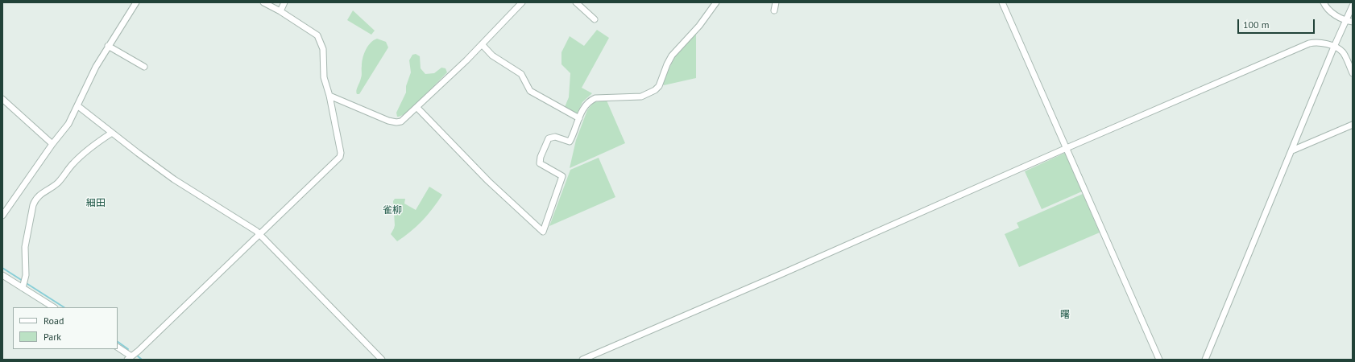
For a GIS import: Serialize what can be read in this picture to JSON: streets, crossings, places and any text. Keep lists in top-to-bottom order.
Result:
{
  "districts": ["細田", "雀柳", "曙"],
  "legend": ["Road", "Park"],
  "scale_bar": "100 m"
}
